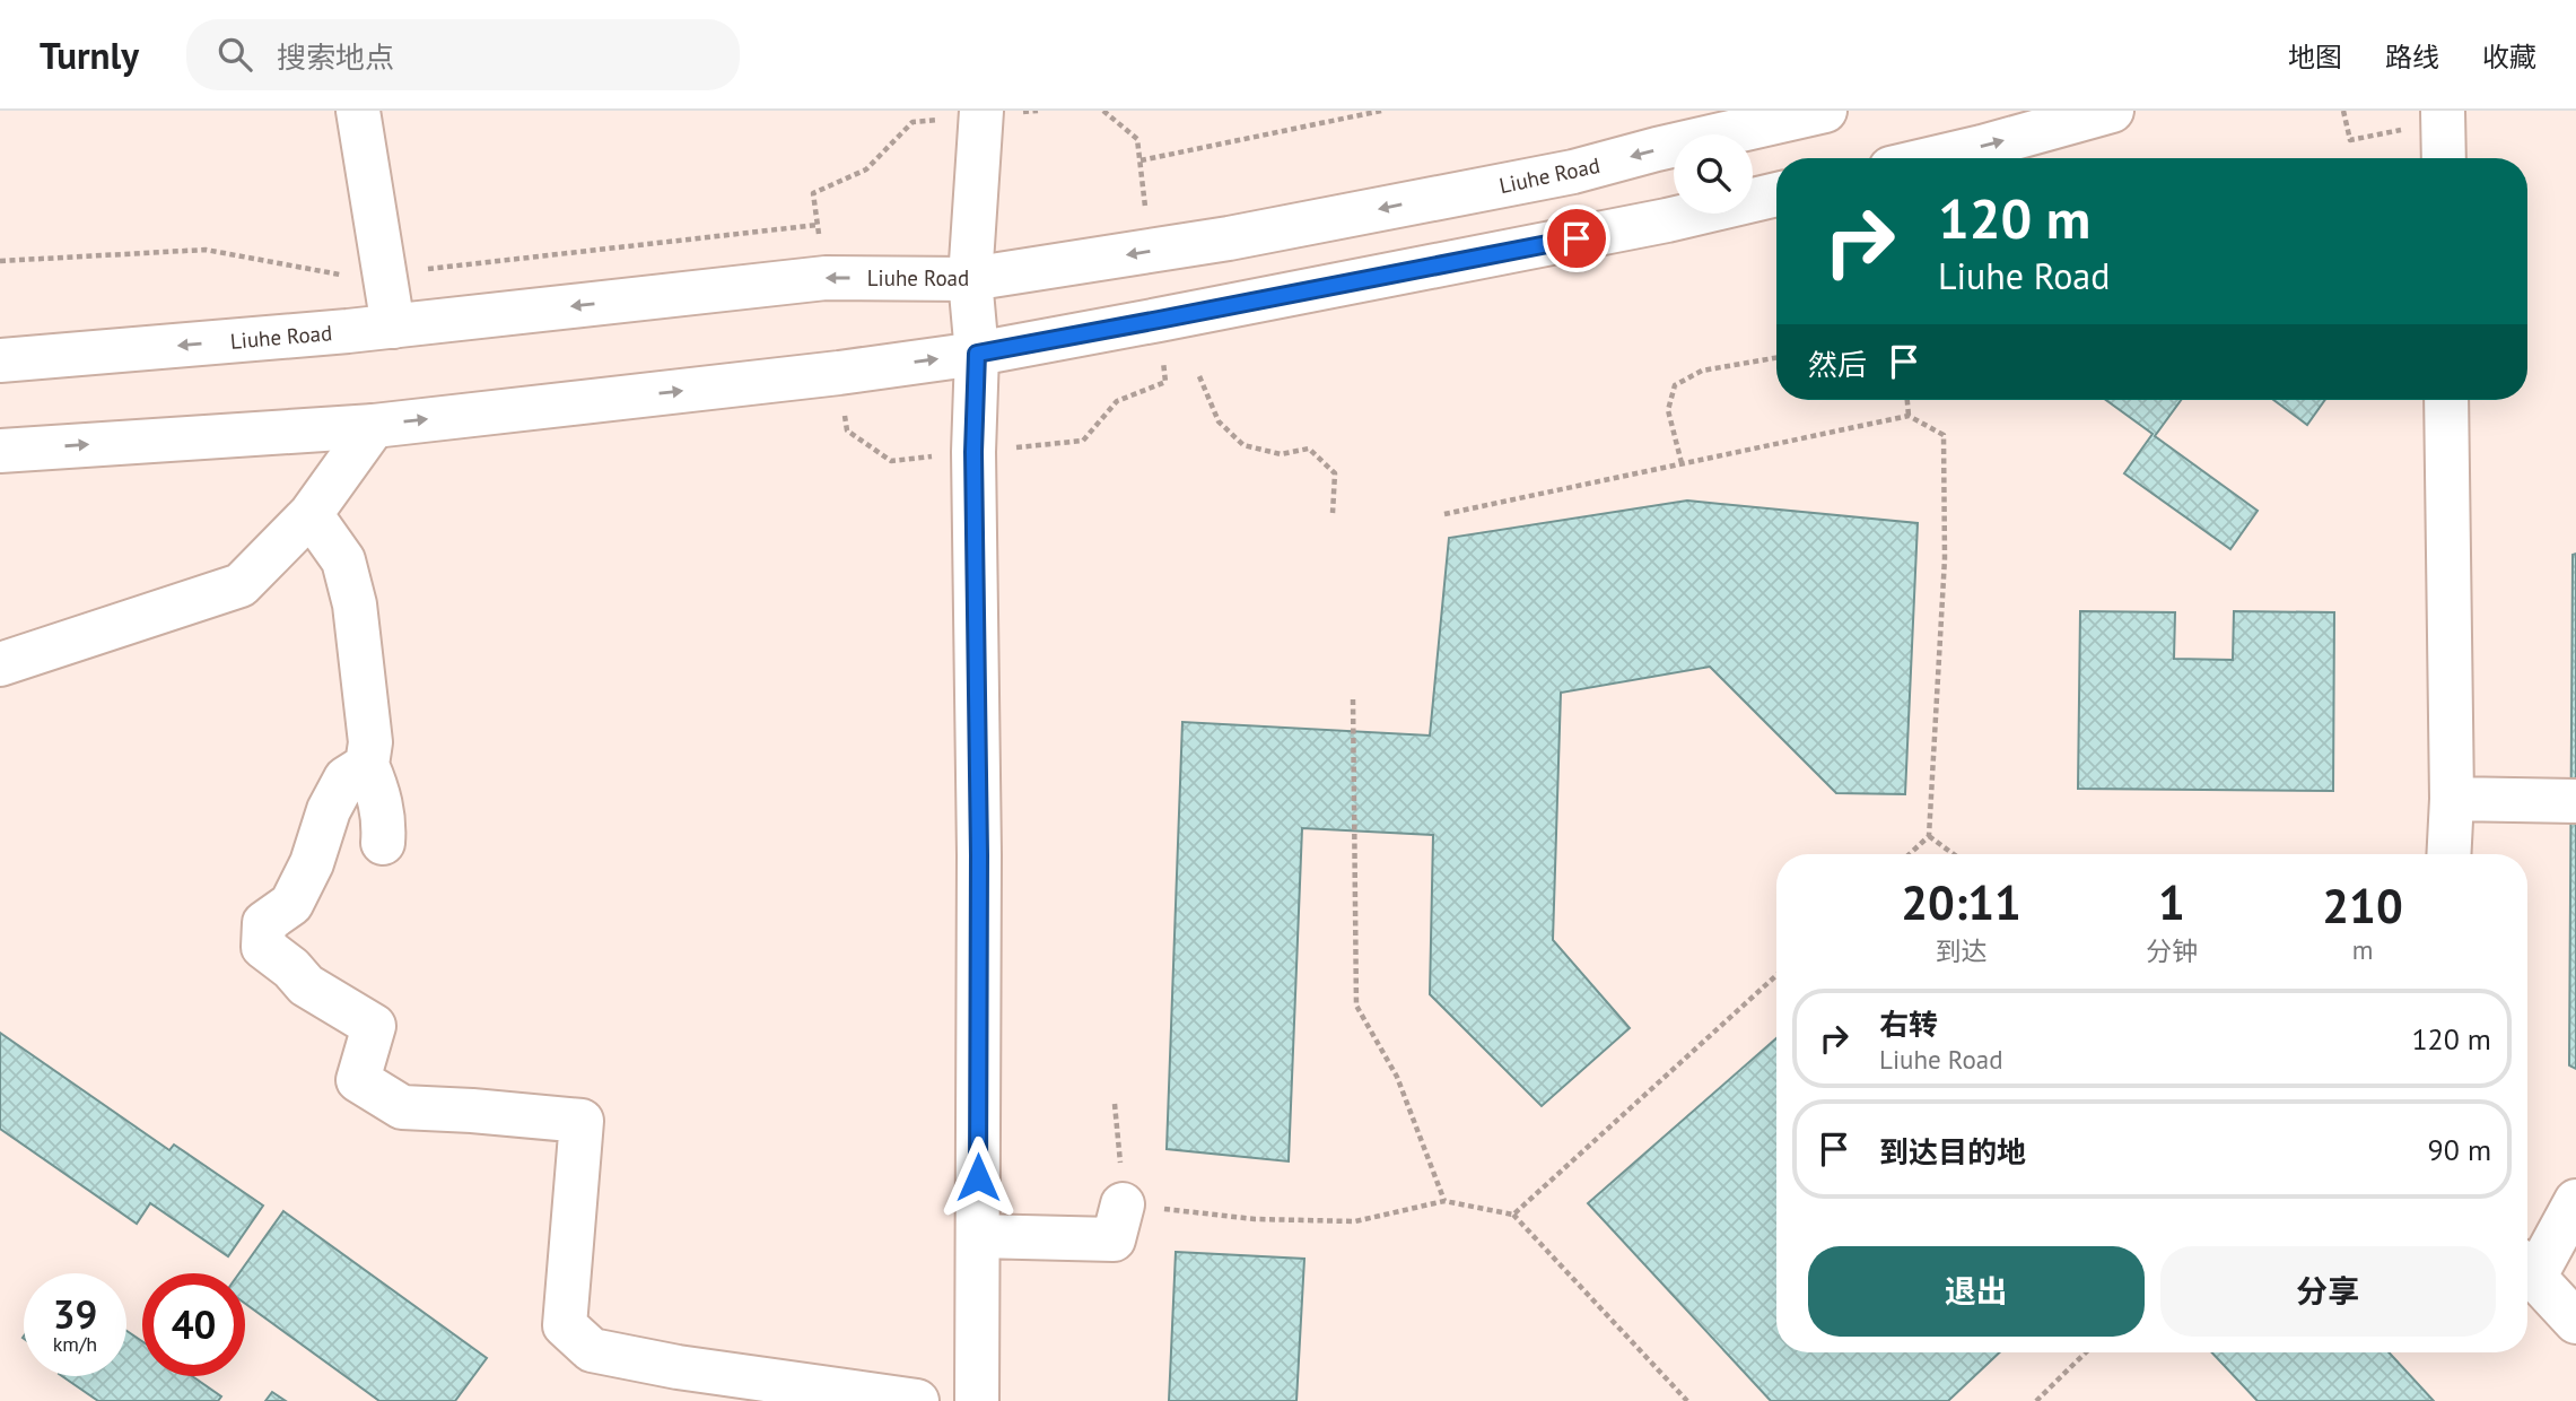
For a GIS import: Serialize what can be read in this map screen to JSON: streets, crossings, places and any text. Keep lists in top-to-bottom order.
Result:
{
  "streets": {
    "main road": ["Liuhe Road"]
  },
  "page": {
    "header": "Turnly",
    "search": "搜索地点",
    "nav": ["地图", "路线", "收藏"],
    "turn": ["120 m", "Liuhe Road"],
    "then": "然后",
    "eta": [
      "20:11",
      "到达",
      "1",
      "分钟",
      "210",
      "m"
    ],
    "list": [
      {
        "name": "右转",
        "note": "Liuhe Road",
        "value": "120 m"
      },
      {
        "name": "到达目的地",
        "value": "90 m"
      }
    ],
    "buttons": ["退出", "分享"],
    "speed": "39 km/h",
    "limit": "40"
  }
}
